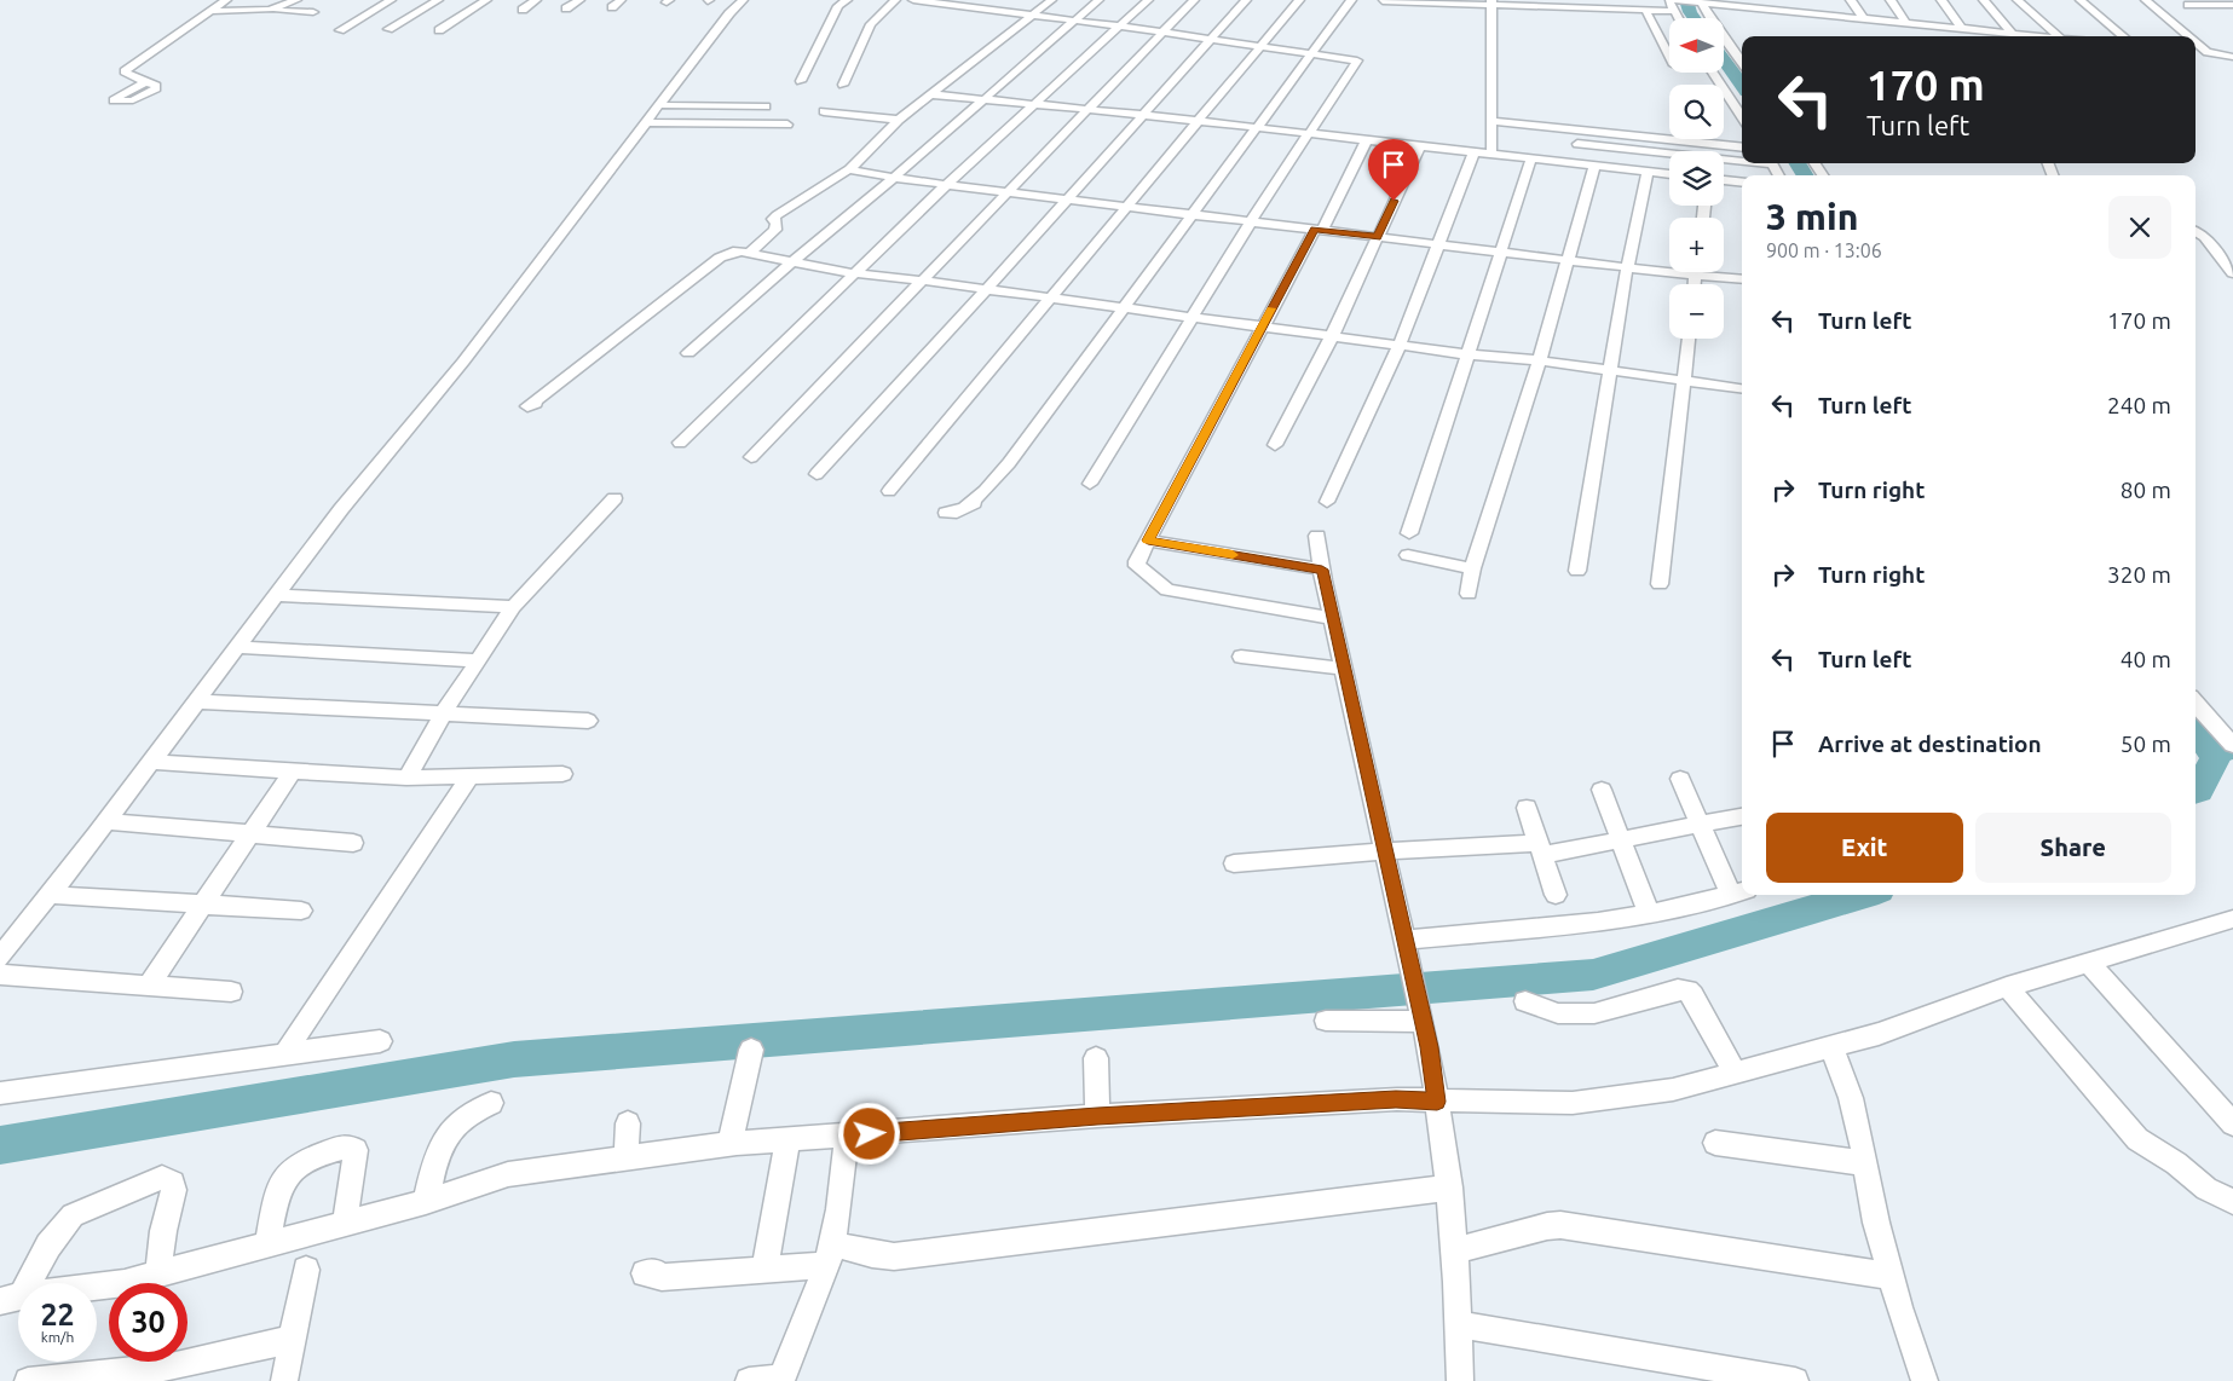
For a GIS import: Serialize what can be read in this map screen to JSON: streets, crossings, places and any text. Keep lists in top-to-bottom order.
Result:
{
  "north": "left",
  "page": {
    "map_buttons": ["+", "−"],
    "turn": ["170 m", "Turn left"],
    "heading": ["3 min", "900 m · 13:06"],
    "list": [
      {
        "name": "Turn left",
        "value": "170 m"
      },
      {
        "name": "Turn left",
        "value": "240 m"
      },
      {
        "name": "Turn right",
        "value": "80 m"
      },
      {
        "name": "Turn right",
        "value": "320 m"
      },
      {
        "name": "Turn left",
        "value": "40 m"
      },
      {
        "name": "Arrive at destination",
        "value": "50 m"
      }
    ],
    "buttons": ["Exit", "Share"],
    "speed": "22 km/h",
    "limit": "30"
  }
}
